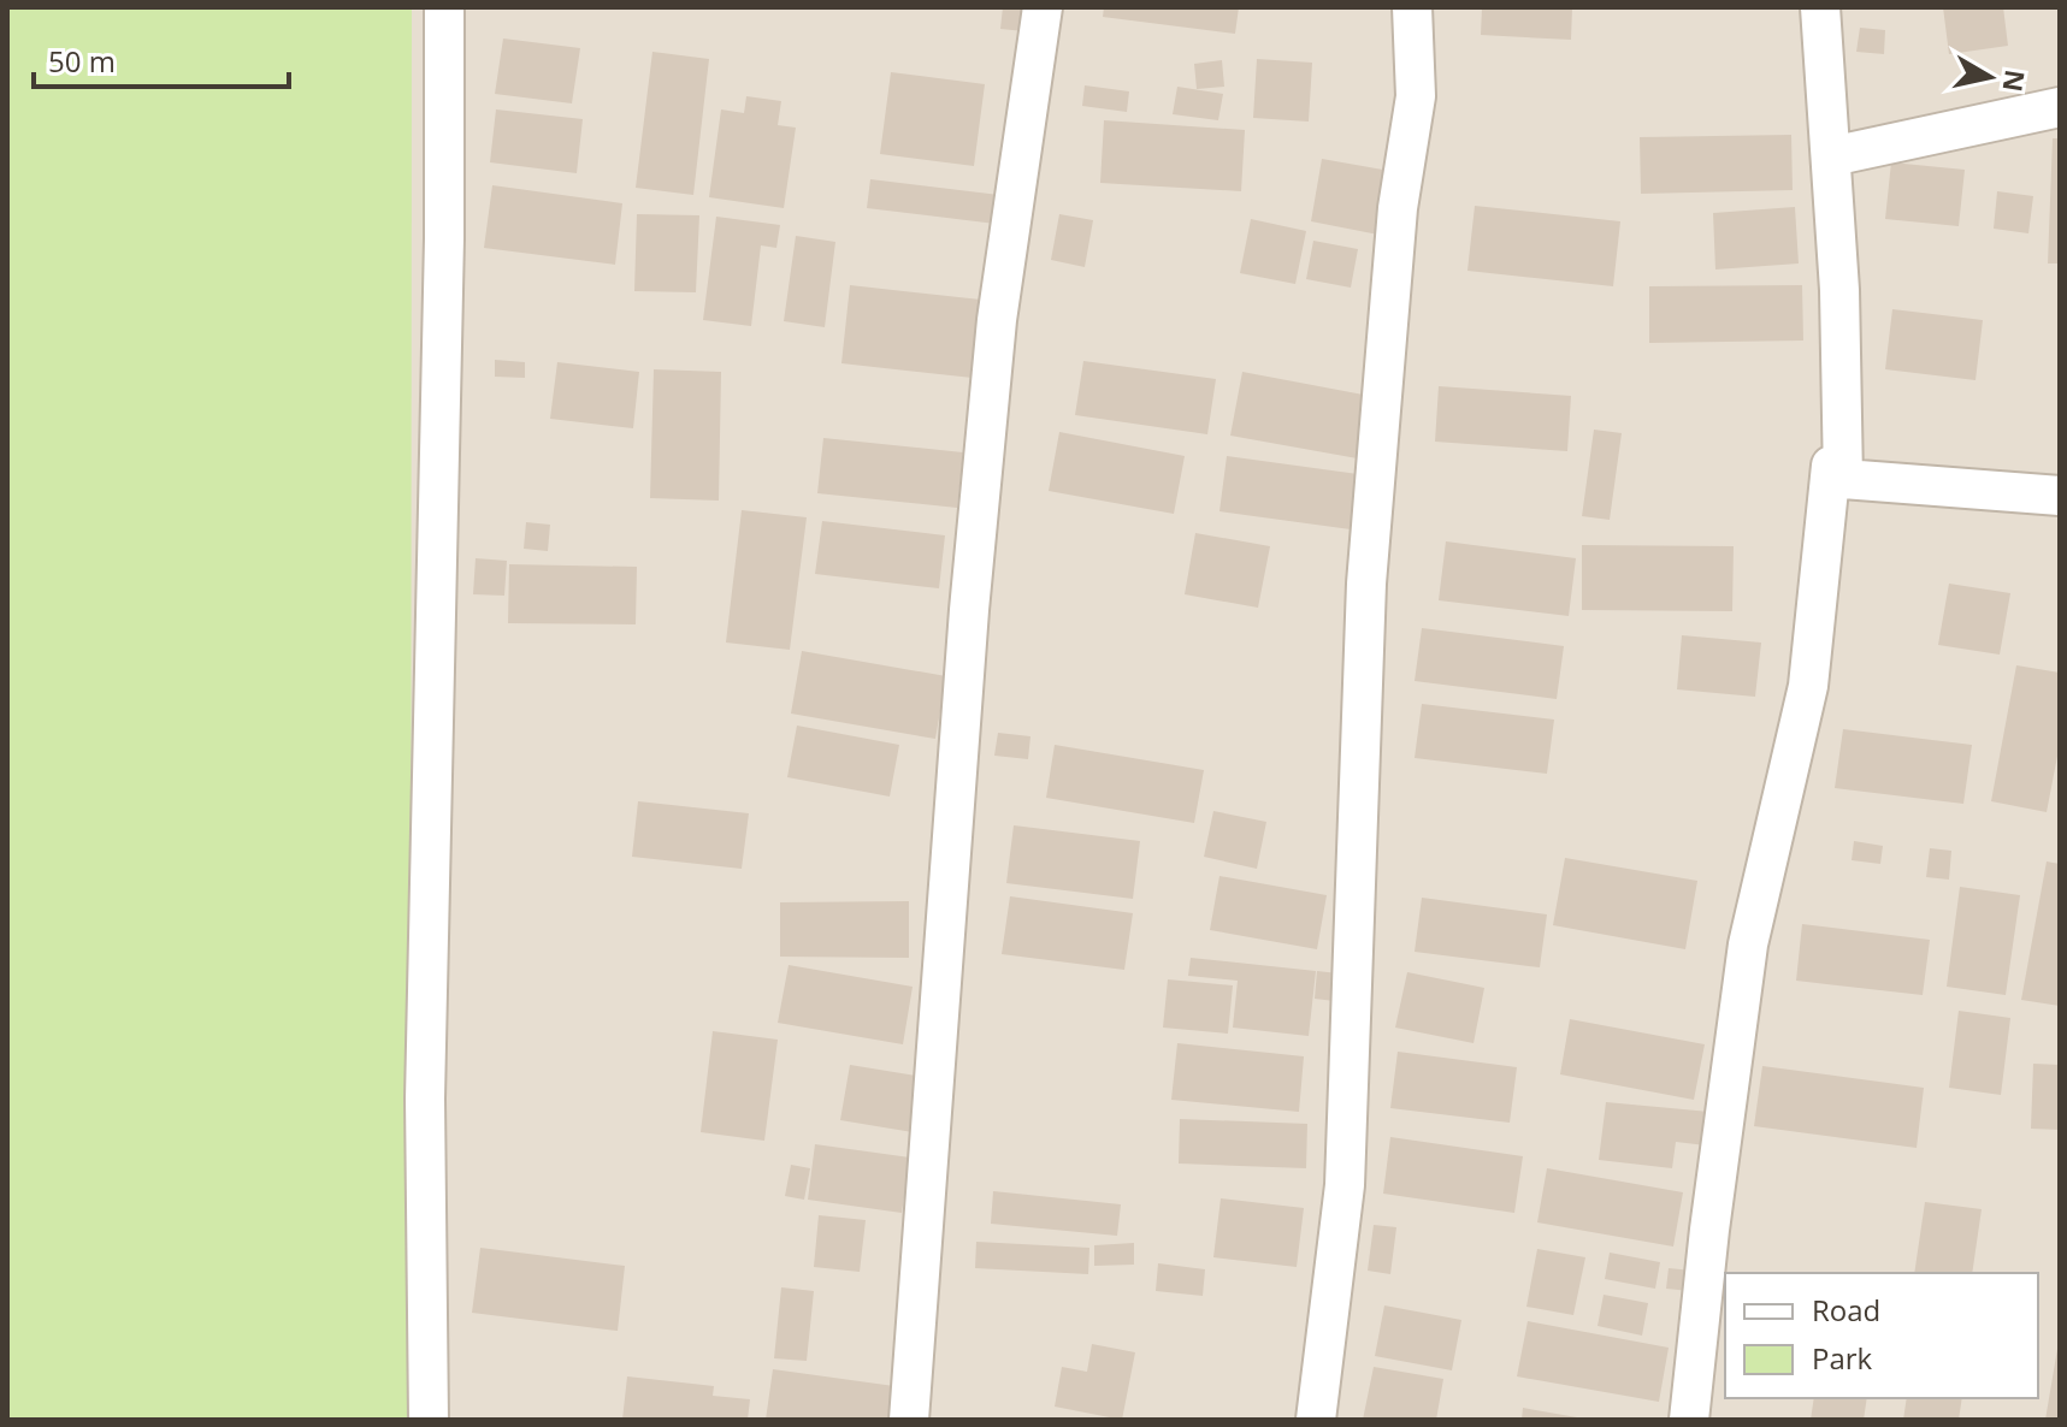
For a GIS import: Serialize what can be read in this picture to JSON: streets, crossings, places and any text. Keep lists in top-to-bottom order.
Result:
{
  "legend": ["Road", "Park"],
  "scale_bar": "50 m",
  "north": "right"
}
